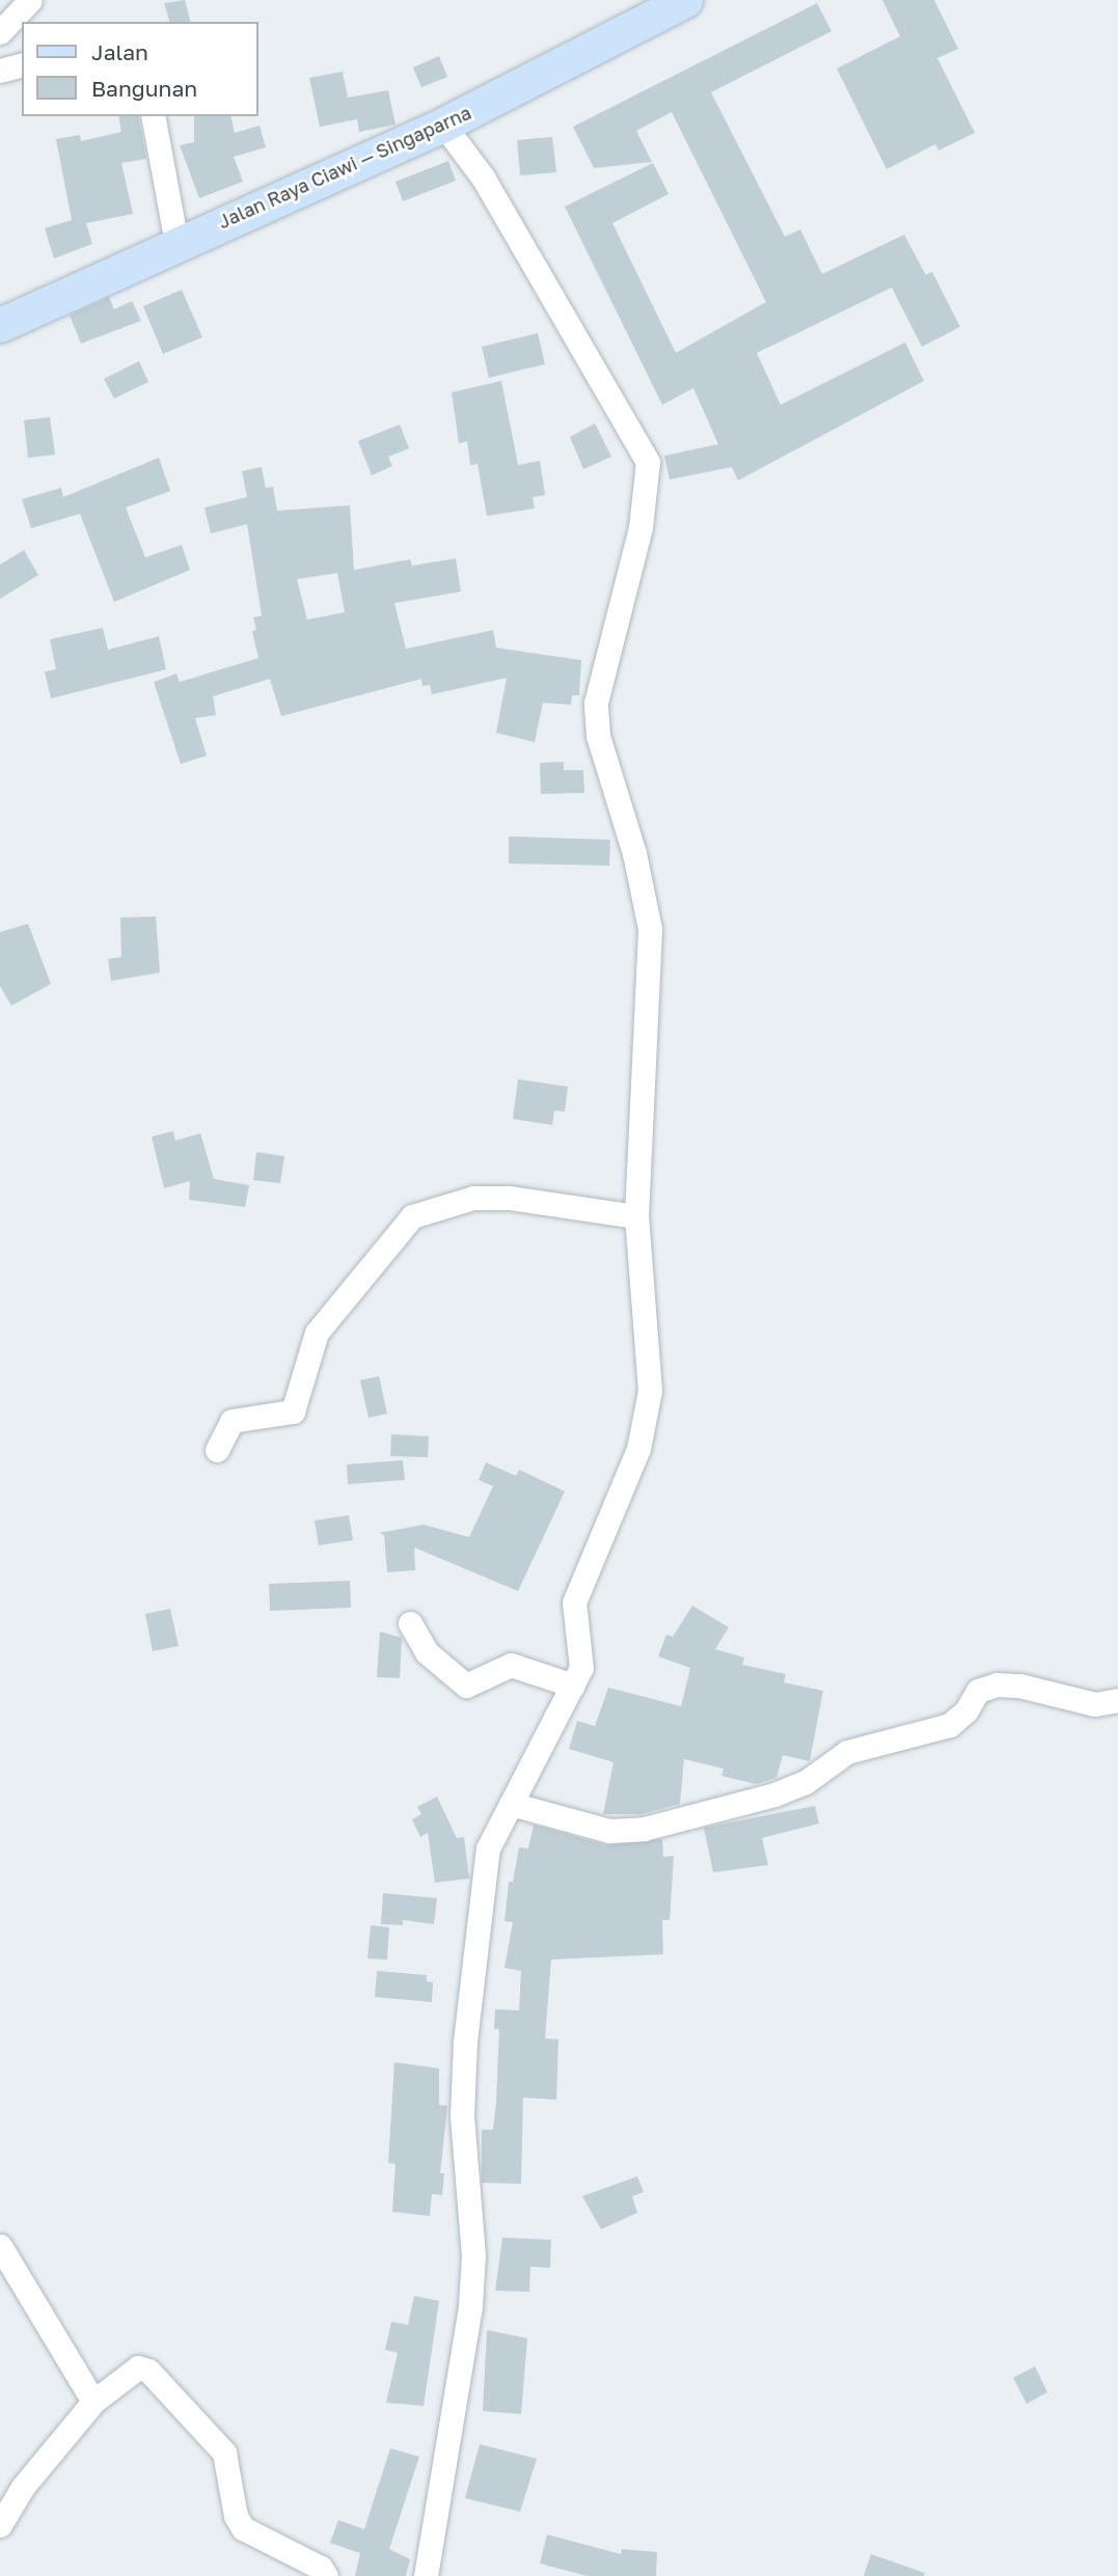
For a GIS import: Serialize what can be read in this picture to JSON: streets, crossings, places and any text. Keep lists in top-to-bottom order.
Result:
{
  "streets": {
    "main road": ["Jalan Raya Ciawi — Singaparna"]
  },
  "legend": ["Jalan", "Bangunan"]
}
